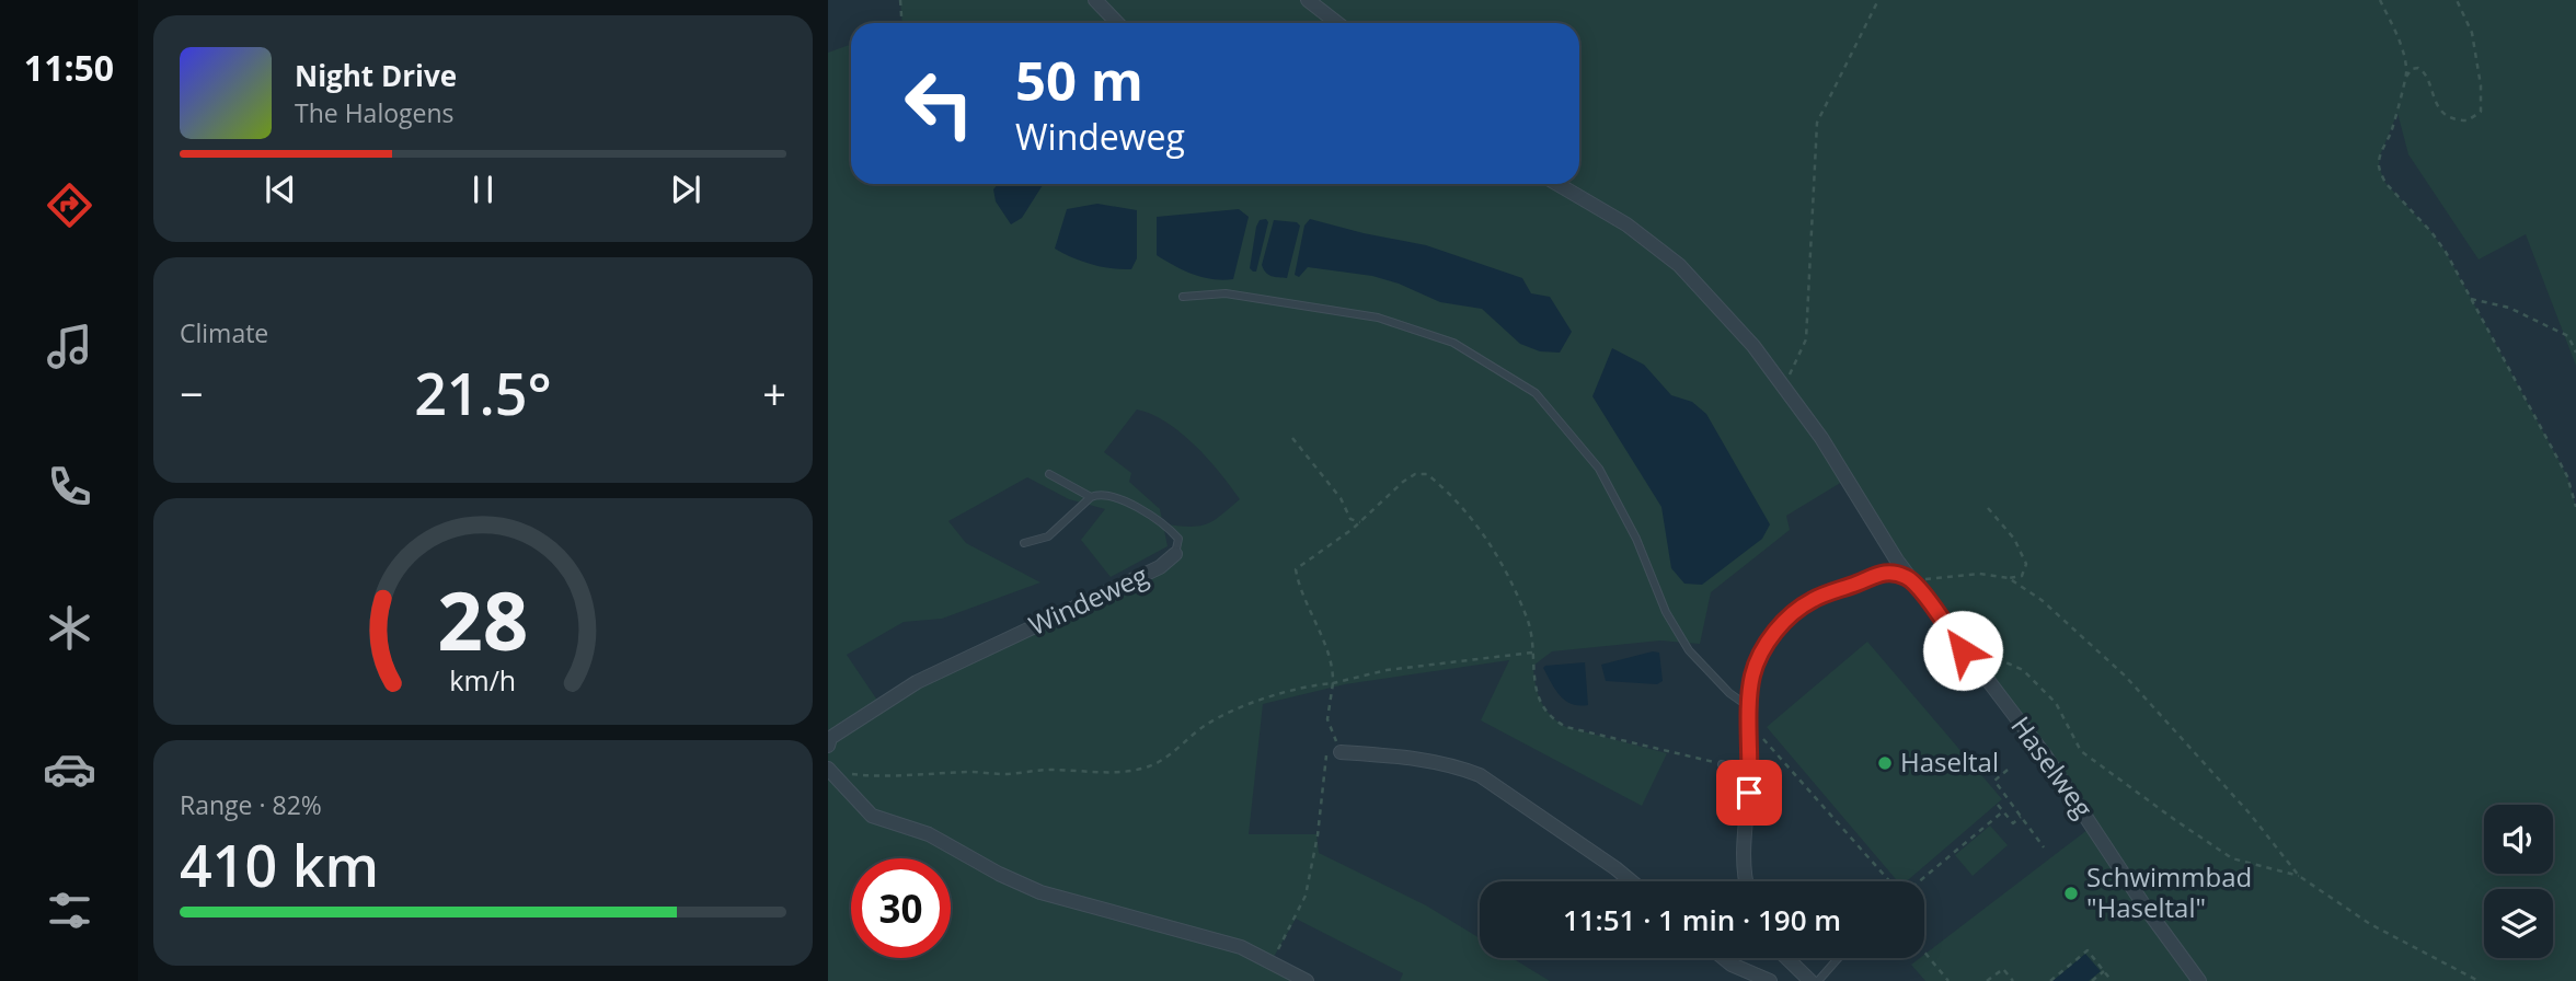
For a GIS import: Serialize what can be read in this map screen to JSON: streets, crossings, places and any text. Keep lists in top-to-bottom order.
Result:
{
  "streets": {
    "street": ["Windeweg", "Haselweg"]
  },
  "places": ["Haseltal", "Schwimmbad \"Haseltal\""],
  "page": {
    "tabs": "11:50",
    "turn": ["50 m", "Windeweg"],
    "song": ["Night Drive", "The Halogens"],
    "tile": [
      "Climate",
      ["Range · 82%", "410 km"]
    ],
    "heat": ["−", "21.5°", "+"],
    "limit": "30",
    "trip": "11:51 · 1 min · 190 m",
    "gauge": ["28", "km/h"]
  }
}
